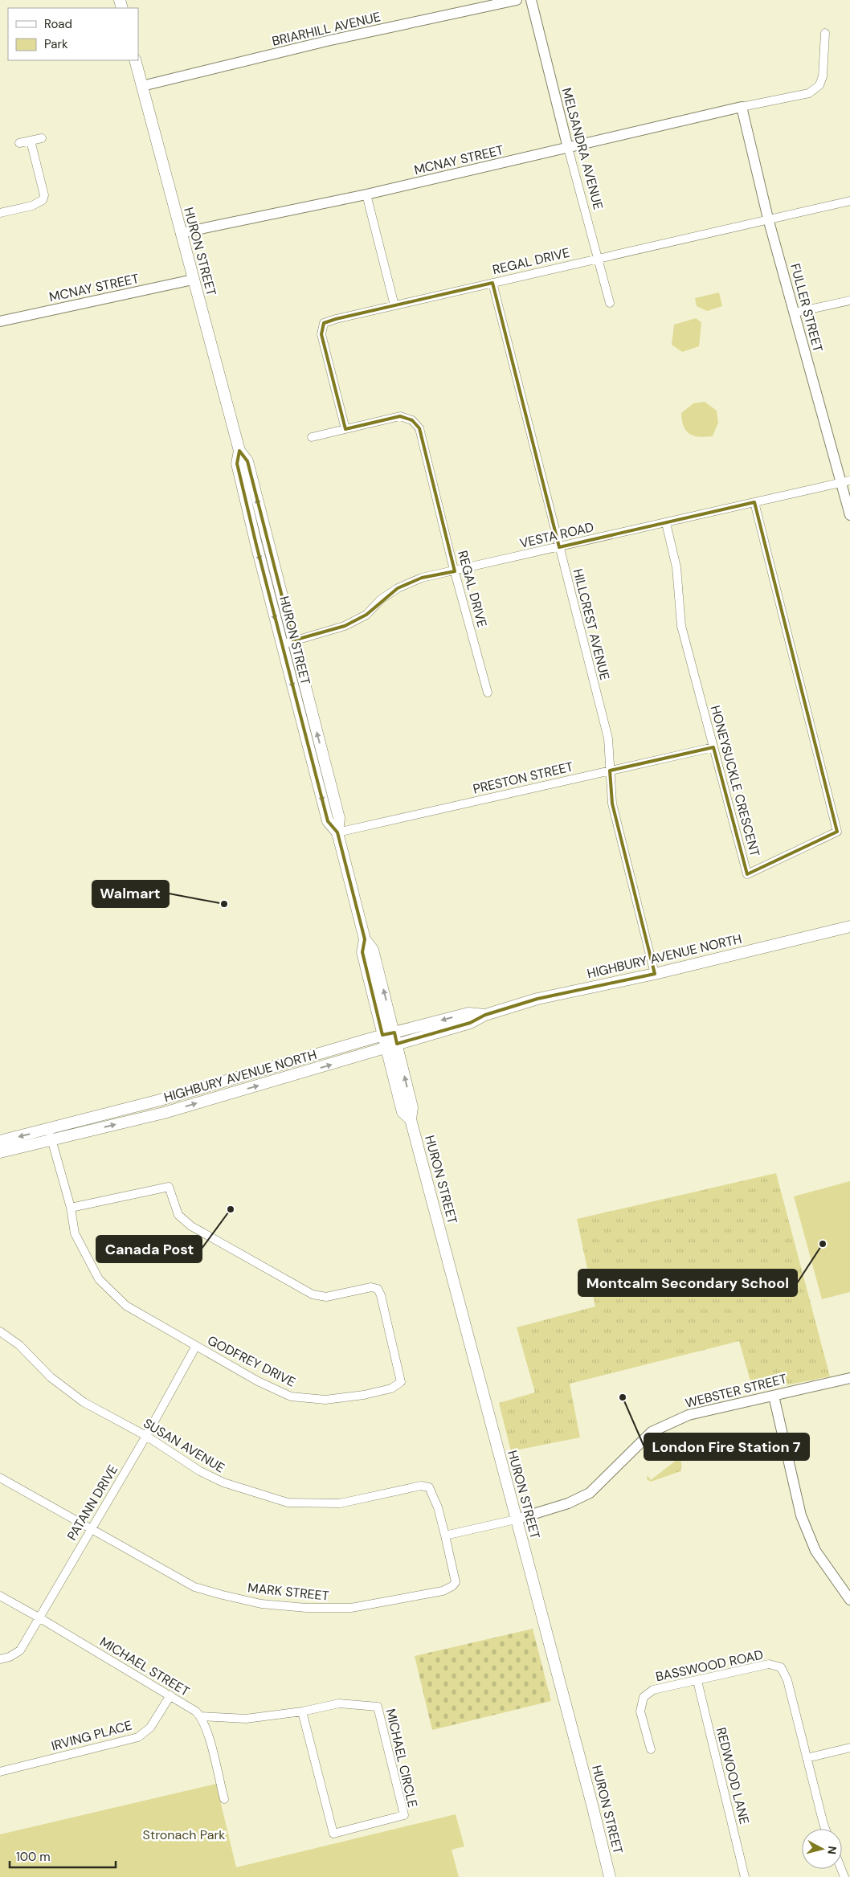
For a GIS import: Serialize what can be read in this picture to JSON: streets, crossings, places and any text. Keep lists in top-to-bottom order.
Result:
{
  "streets": {
    "main road": ["HURON STREET", "HIGHBURY AVENUE NORTH"],
    "street": [
      "BRIARHILL AVENUE",
      "MELSANDRA AVENUE",
      "MCNAY STREET",
      "REGAL DRIVE",
      "FULLER STREET",
      "VESTA ROAD",
      "HILLCREST AVENUE",
      "PRESTON STREET",
      "HONEYSUCKLE CRESCENT",
      "GODFREY DRIVE",
      "WEBSTER STREET",
      "SUSAN AVENUE",
      "PATANN DRIVE",
      "MARK STREET",
      "BASSWOOD ROAD",
      "MICHAEL STREET",
      "IRVING PLACE",
      "MICHAEL CIRCLE",
      "REDWOOD LANE"
    ]
  },
  "crossings": [
    ["BRIARHILL AVENUE", "HURON STREET"],
    ["MELSANDRA AVENUE", "MCNAY STREET"],
    ["MELSANDRA AVENUE", "REGAL DRIVE"],
    ["MCNAY STREET", "HURON STREET"],
    ["MCNAY STREET", "FULLER STREET"],
    ["HURON STREET", "VESTA ROAD"],
    ["HURON STREET", "PRESTON STREET"],
    ["HURON STREET", "HIGHBURY AVENUE NORTH"],
    ["HURON STREET", "WEBSTER STREET"],
    ["REGAL DRIVE", "FULLER STREET"],
    ["REGAL DRIVE", "VESTA ROAD"],
    ["REGAL DRIVE", "HILLCREST AVENUE"],
    ["FULLER STREET", "VESTA ROAD"],
    ["VESTA ROAD", "HILLCREST AVENUE"],
    ["VESTA ROAD", "HONEYSUCKLE CRESCENT"],
    ["HILLCREST AVENUE", "PRESTON STREET"],
    ["HILLCREST AVENUE", "HIGHBURY AVENUE NORTH"],
    ["PRESTON STREET", "HONEYSUCKLE CRESCENT"],
    ["HIGHBURY AVENUE NORTH", "GODFREY DRIVE"],
    ["GODFREY DRIVE", "PATANN DRIVE"],
    ["SUSAN AVENUE", "PATANN DRIVE"],
    ["SUSAN AVENUE", "MARK STREET"],
    ["PATANN DRIVE", "MARK STREET"],
    ["PATANN DRIVE", "MICHAEL STREET"],
    ["BASSWOOD ROAD", "REDWOOD LANE"],
    ["MICHAEL STREET", "IRVING PLACE"],
    ["MICHAEL STREET", "MICHAEL CIRCLE"]
  ],
  "parks": ["Stronach Park"],
  "places": [
    "Walmart",
    "Canada Post",
    "Montcalm Secondary School",
    "London Fire Station 7"
  ],
  "legend": ["Road", "Park"],
  "scale_bar": "100 m",
  "north": "right"
}
